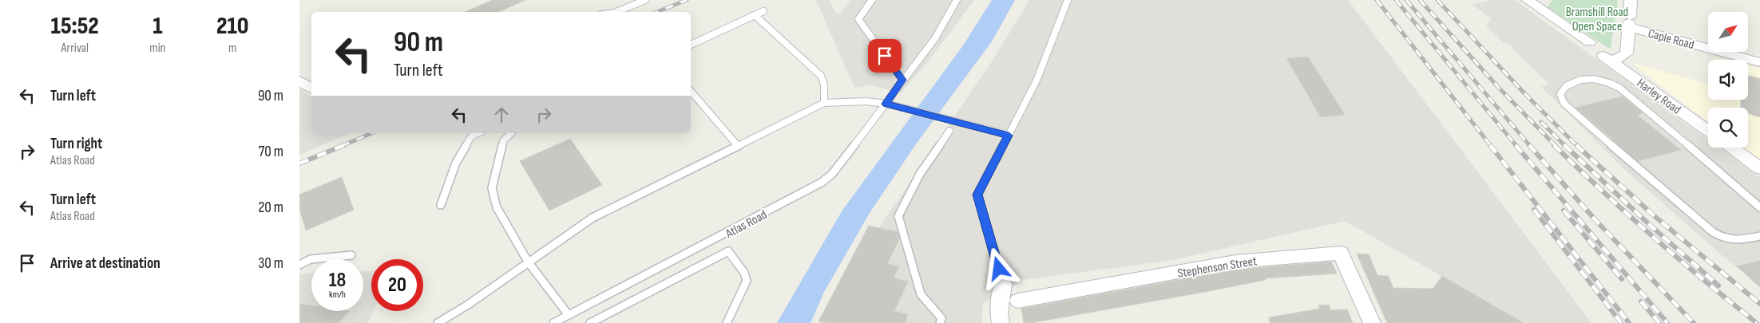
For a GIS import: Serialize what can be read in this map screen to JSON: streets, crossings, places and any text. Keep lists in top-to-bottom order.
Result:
{
  "streets": {
    "street": ["Caple Road", "Harley Road", "Stephenson Street"],
    "lane": ["Atlas Road"]
  },
  "crossings": [
    ["Caple Road", "Harley Road"]
  ],
  "parks": ["Bramshill Road Open Space"],
  "north": "top right",
  "page": {
    "eta": [
      "15:52",
      "Arrival",
      "1",
      "min",
      "210",
      "m"
    ],
    "turn": ["90 m", "Turn left"],
    "list": [
      {
        "name": "Turn left",
        "value": "90 m"
      },
      {
        "name": "Turn right",
        "note": "Atlas Road",
        "value": "70 m"
      },
      {
        "name": "Turn left",
        "note": "Atlas Road",
        "value": "20 m"
      },
      {
        "name": "Arrive at destination",
        "value": "30 m"
      }
    ],
    "speed": "18 km/h",
    "limit": "20"
  }
}
